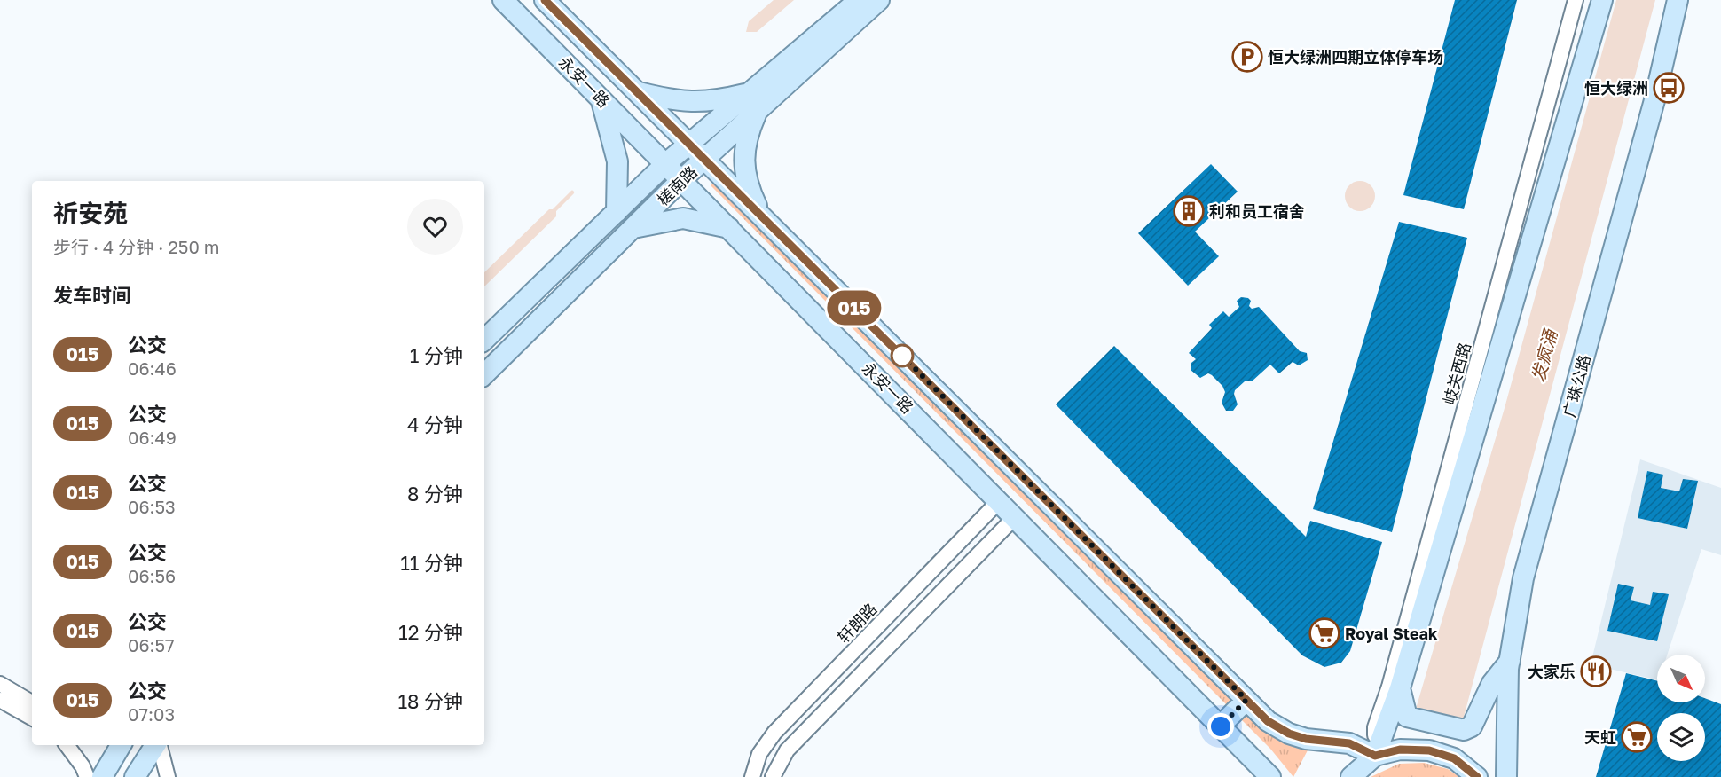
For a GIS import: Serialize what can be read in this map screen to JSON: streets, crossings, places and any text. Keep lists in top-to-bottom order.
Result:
{
  "streets": {
    "main road": ["永安一路", "槎南路", "广珠公路"],
    "street": ["岐关西路", "轩朗路"]
  },
  "crossings": [
    ["永安一路", "槎南路"],
    ["永安一路", "岐关西路"],
    ["永安一路", "轩朗路"]
  ],
  "water": ["发疯涌"],
  "places": {
    "parking": ["恒大绿洲四期立体停车场"],
    "bus stop": ["恒大绿洲"],
    "building": ["利和员工宿舍"],
    "supermarket": ["Royal Steak", "天虹"],
    "restaurant": ["大家乐"]
  },
  "lines": ["bus line 015"],
  "north": "bottom right",
  "page": {
    "on_map": "015",
    "heading": [
      ["祈安苑", "步行 · 4 分钟 · 250 m"],
      "发车时间"
    ],
    "list": [
      {
        "mark": "015",
        "name": "公交",
        "note": "06:46",
        "value": "1 分钟"
      },
      {
        "mark": "015",
        "name": "公交",
        "note": "06:49",
        "value": "4 分钟"
      },
      {
        "mark": "015",
        "name": "公交",
        "note": "06:53",
        "value": "8 分钟"
      },
      {
        "mark": "015",
        "name": "公交",
        "note": "06:56",
        "value": "11 分钟"
      },
      {
        "mark": "015",
        "name": "公交",
        "note": "06:57",
        "value": "12 分钟"
      },
      {
        "mark": "015",
        "name": "公交",
        "note": "07:03",
        "value": "18 分钟"
      }
    ]
  }
}
